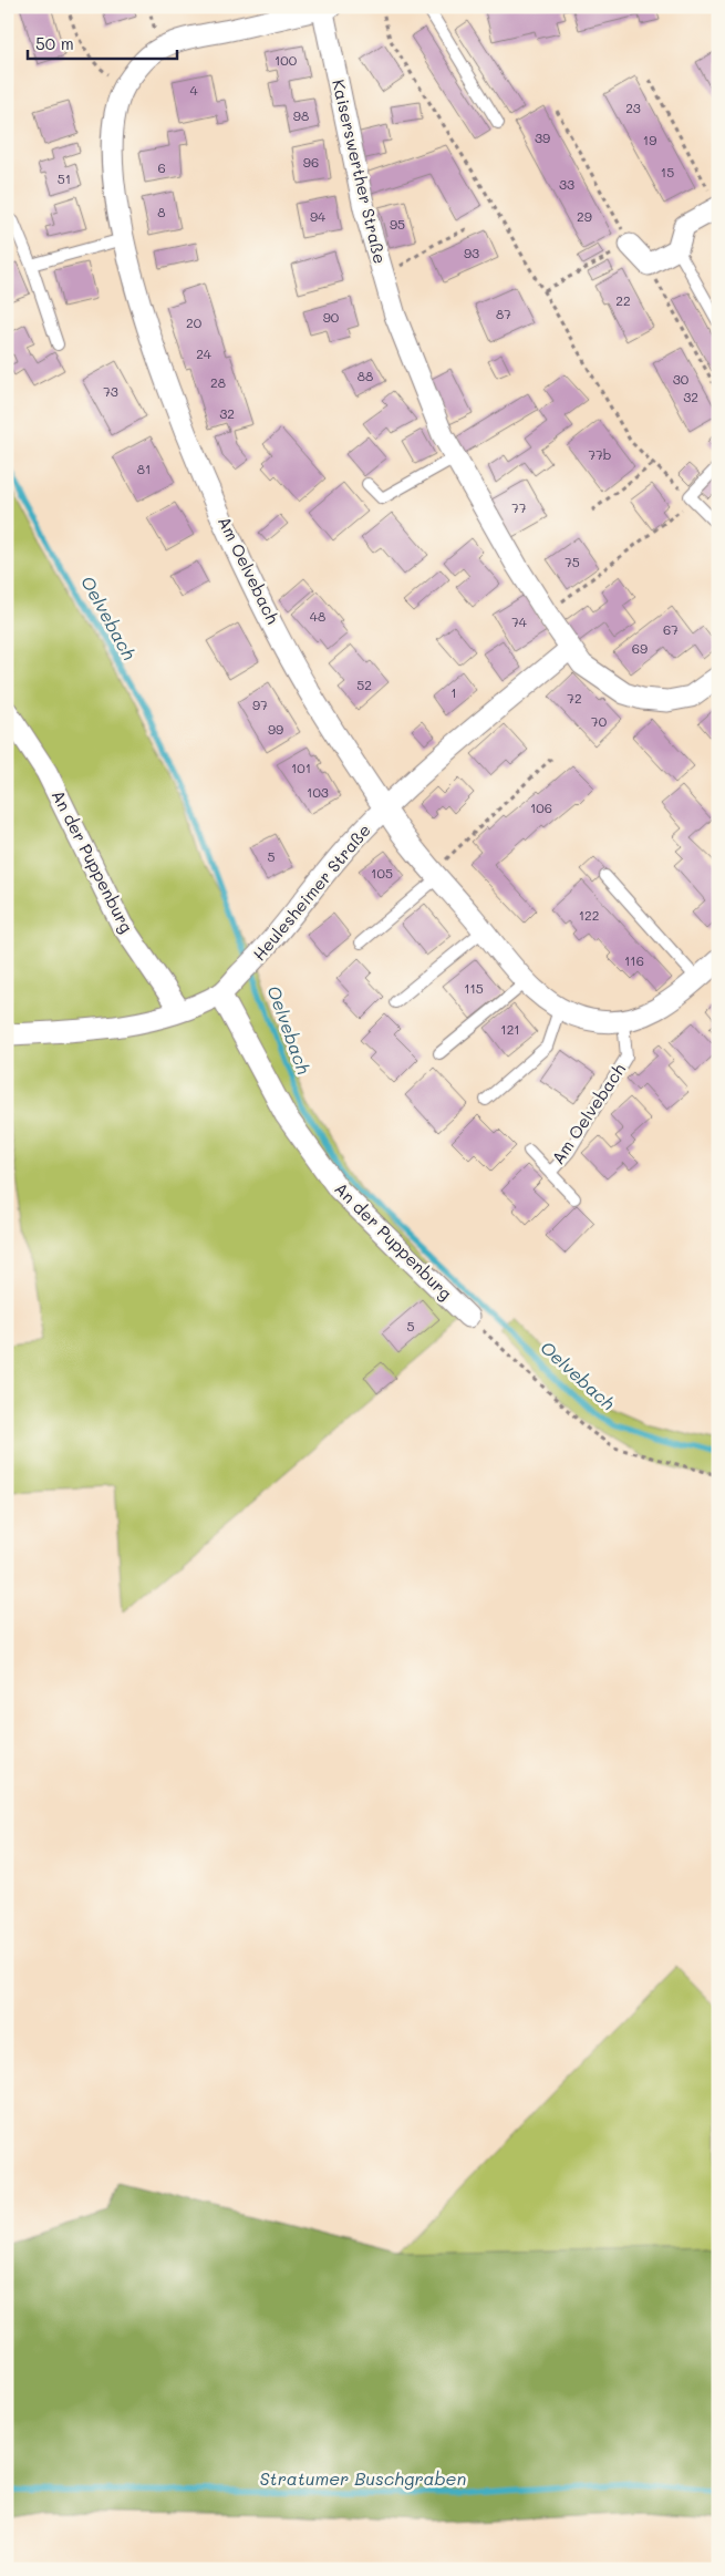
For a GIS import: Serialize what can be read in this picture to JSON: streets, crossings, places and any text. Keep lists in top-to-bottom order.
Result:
{
  "streets": {
    "street": [
      "Kaiserswerther Straße",
      "Am Oelvebach",
      "An der Puppenburg",
      "Heulesheimer Straße"
    ]
  },
  "crossings": [
    ["Kaiserswerther Straße", "Am Oelvebach"],
    ["Kaiserswerther Straße", "Heulesheimer Straße"],
    ["Am Oelvebach", "Heulesheimer Straße"],
    ["An der Puppenburg", "Heulesheimer Straße"]
  ],
  "water": ["Oelvebach", "Stratumer Buschgraben"],
  "house_numbers": [
    "100",
    "4",
    "23",
    "98",
    "39",
    "19",
    "96",
    "6",
    "15",
    "51",
    "33",
    "8",
    "94",
    "29",
    "95",
    "93",
    "22",
    "87",
    "90",
    "20",
    "24",
    "88",
    "30",
    "28",
    "73",
    "32",
    "32",
    "77b",
    "81",
    "77",
    "75",
    "48",
    "74",
    "67",
    "69",
    "52",
    "1",
    "72",
    "97",
    "70",
    "99",
    "101",
    "103",
    "106",
    "5",
    "105",
    "122",
    "116",
    "115",
    "121",
    "5"
  ],
  "scale_bar": "50 m"
}
